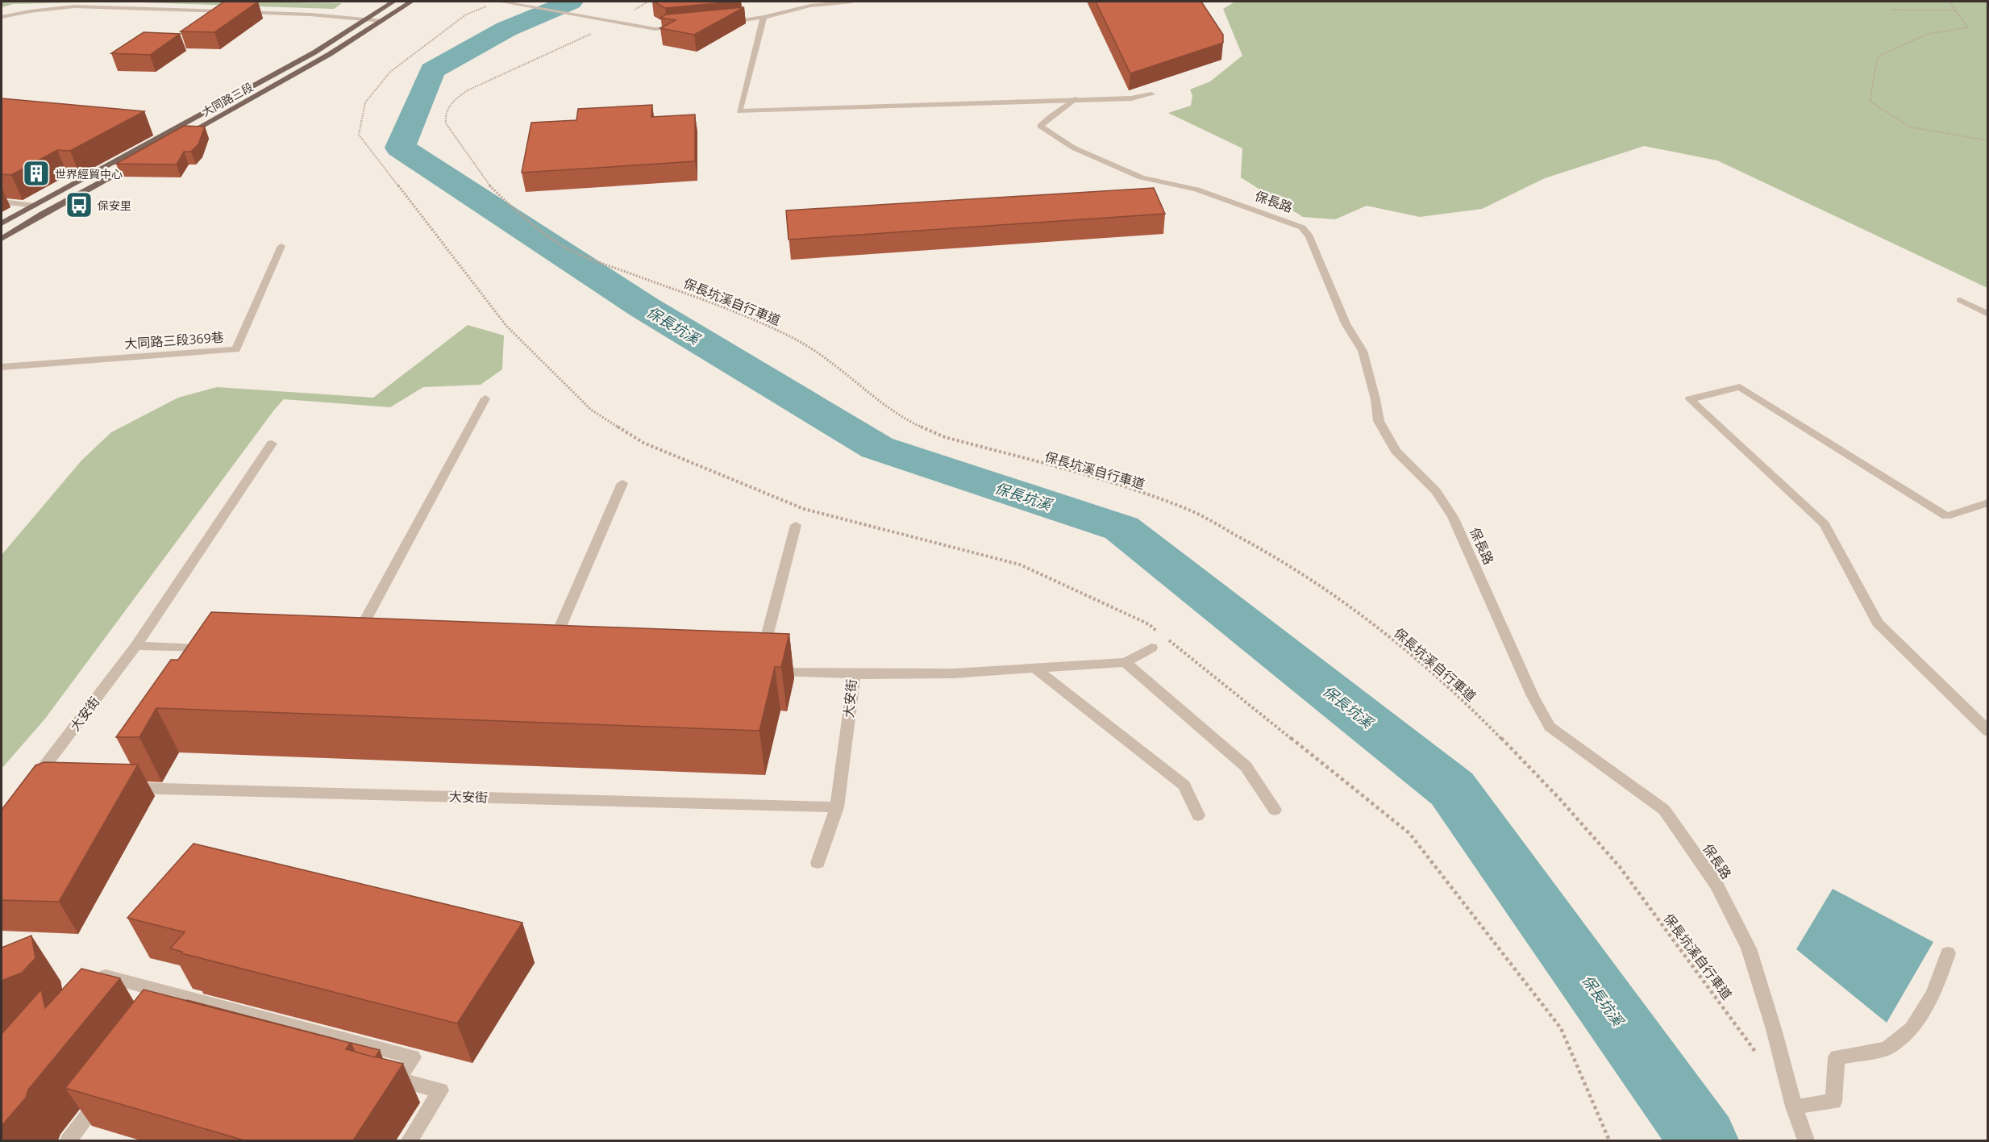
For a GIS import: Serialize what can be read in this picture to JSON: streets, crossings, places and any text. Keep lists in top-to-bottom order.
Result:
{
  "streets": {
    "main road": ["大同路三段"],
    "street": ["保長路", "大同路三段369巷", "大安街"],
    "path": ["保長坑溪自行車道"]
  },
  "water": ["保長坑溪"],
  "places": {
    "building": ["世界經貿中心"],
    "bus stop": ["保安里"]
  }
}
